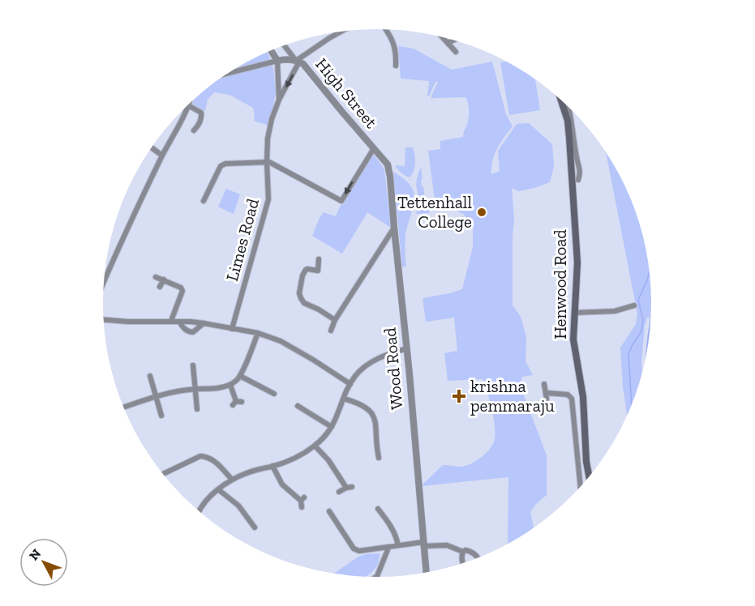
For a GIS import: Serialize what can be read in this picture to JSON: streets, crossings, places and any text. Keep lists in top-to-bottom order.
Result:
{
  "streets": {
    "main road": ["Henwood Road"],
    "street": ["High Street", "Limes Road", "Wood Road"]
  },
  "crossings": [
    ["High Street", "Limes Road"],
    ["High Street", "Wood Road"]
  ],
  "places": {
    "other": ["Tettenhall College"],
    "health": ["krishna pemmaraju"]
  },
  "north": "top left"
}
